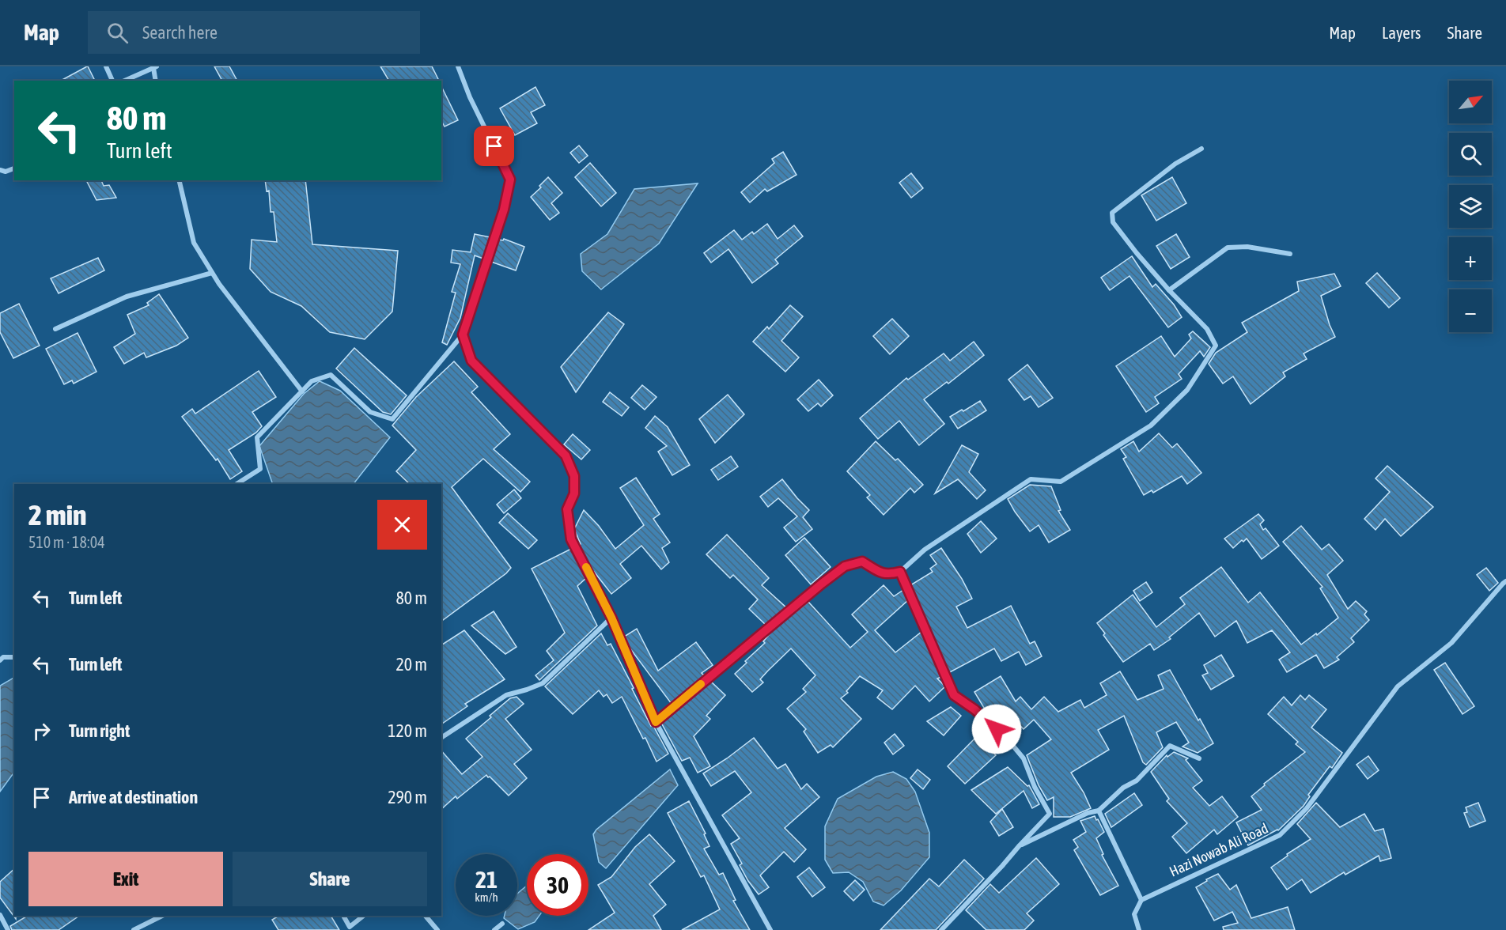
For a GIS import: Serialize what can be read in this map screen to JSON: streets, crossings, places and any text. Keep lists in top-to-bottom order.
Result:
{
  "streets": {
    "street": ["Hazi Nowab Ali Road"]
  },
  "north": "top right",
  "page": {
    "header": "Map",
    "search": "Search here",
    "nav": ["Map", "Layers", "Share"],
    "map_buttons": ["+", "−"],
    "turn": ["80 m", "Turn left"],
    "heading": ["2 min", "510 m · 18:04"],
    "list": [
      {
        "name": "Turn left",
        "value": "80 m"
      },
      {
        "name": "Turn left",
        "value": "20 m"
      },
      {
        "name": "Turn right",
        "value": "120 m"
      },
      {
        "name": "Arrive at destination",
        "value": "290 m"
      }
    ],
    "buttons": ["Exit", "Share"],
    "speed": "21 km/h",
    "limit": "30"
  }
}
